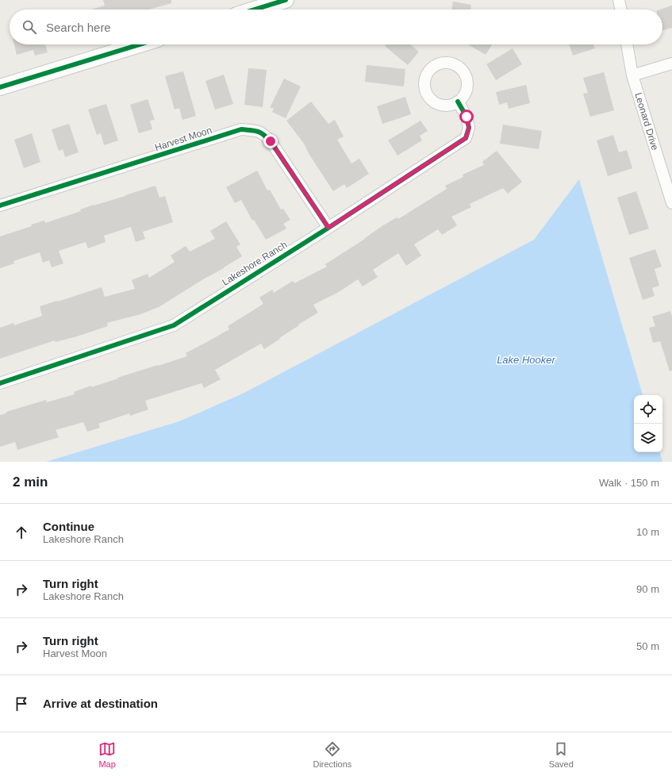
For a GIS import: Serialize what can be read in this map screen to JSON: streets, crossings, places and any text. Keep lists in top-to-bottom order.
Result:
{
  "streets": {
    "street": ["Leonard Drive", "Harvest Moon", "Lakeshore Ranch"]
  },
  "crossings": [
    ["Harvest Moon", "Lakeshore Ranch"]
  ],
  "water": ["Lake Hooker"],
  "page": {
    "search": "Search here",
    "heading": ["2 min", "Walk · 150 m"],
    "list": [
      ["Continue", "Lakeshore Ranch", "10 m"],
      ["Turn right", "Lakeshore Ranch", "90 m"],
      ["Turn right", "Harvest Moon", "50 m"],
      "Arrive at destination"
    ],
    "nav": ["Map", "Directions", "Saved"]
  }
}
